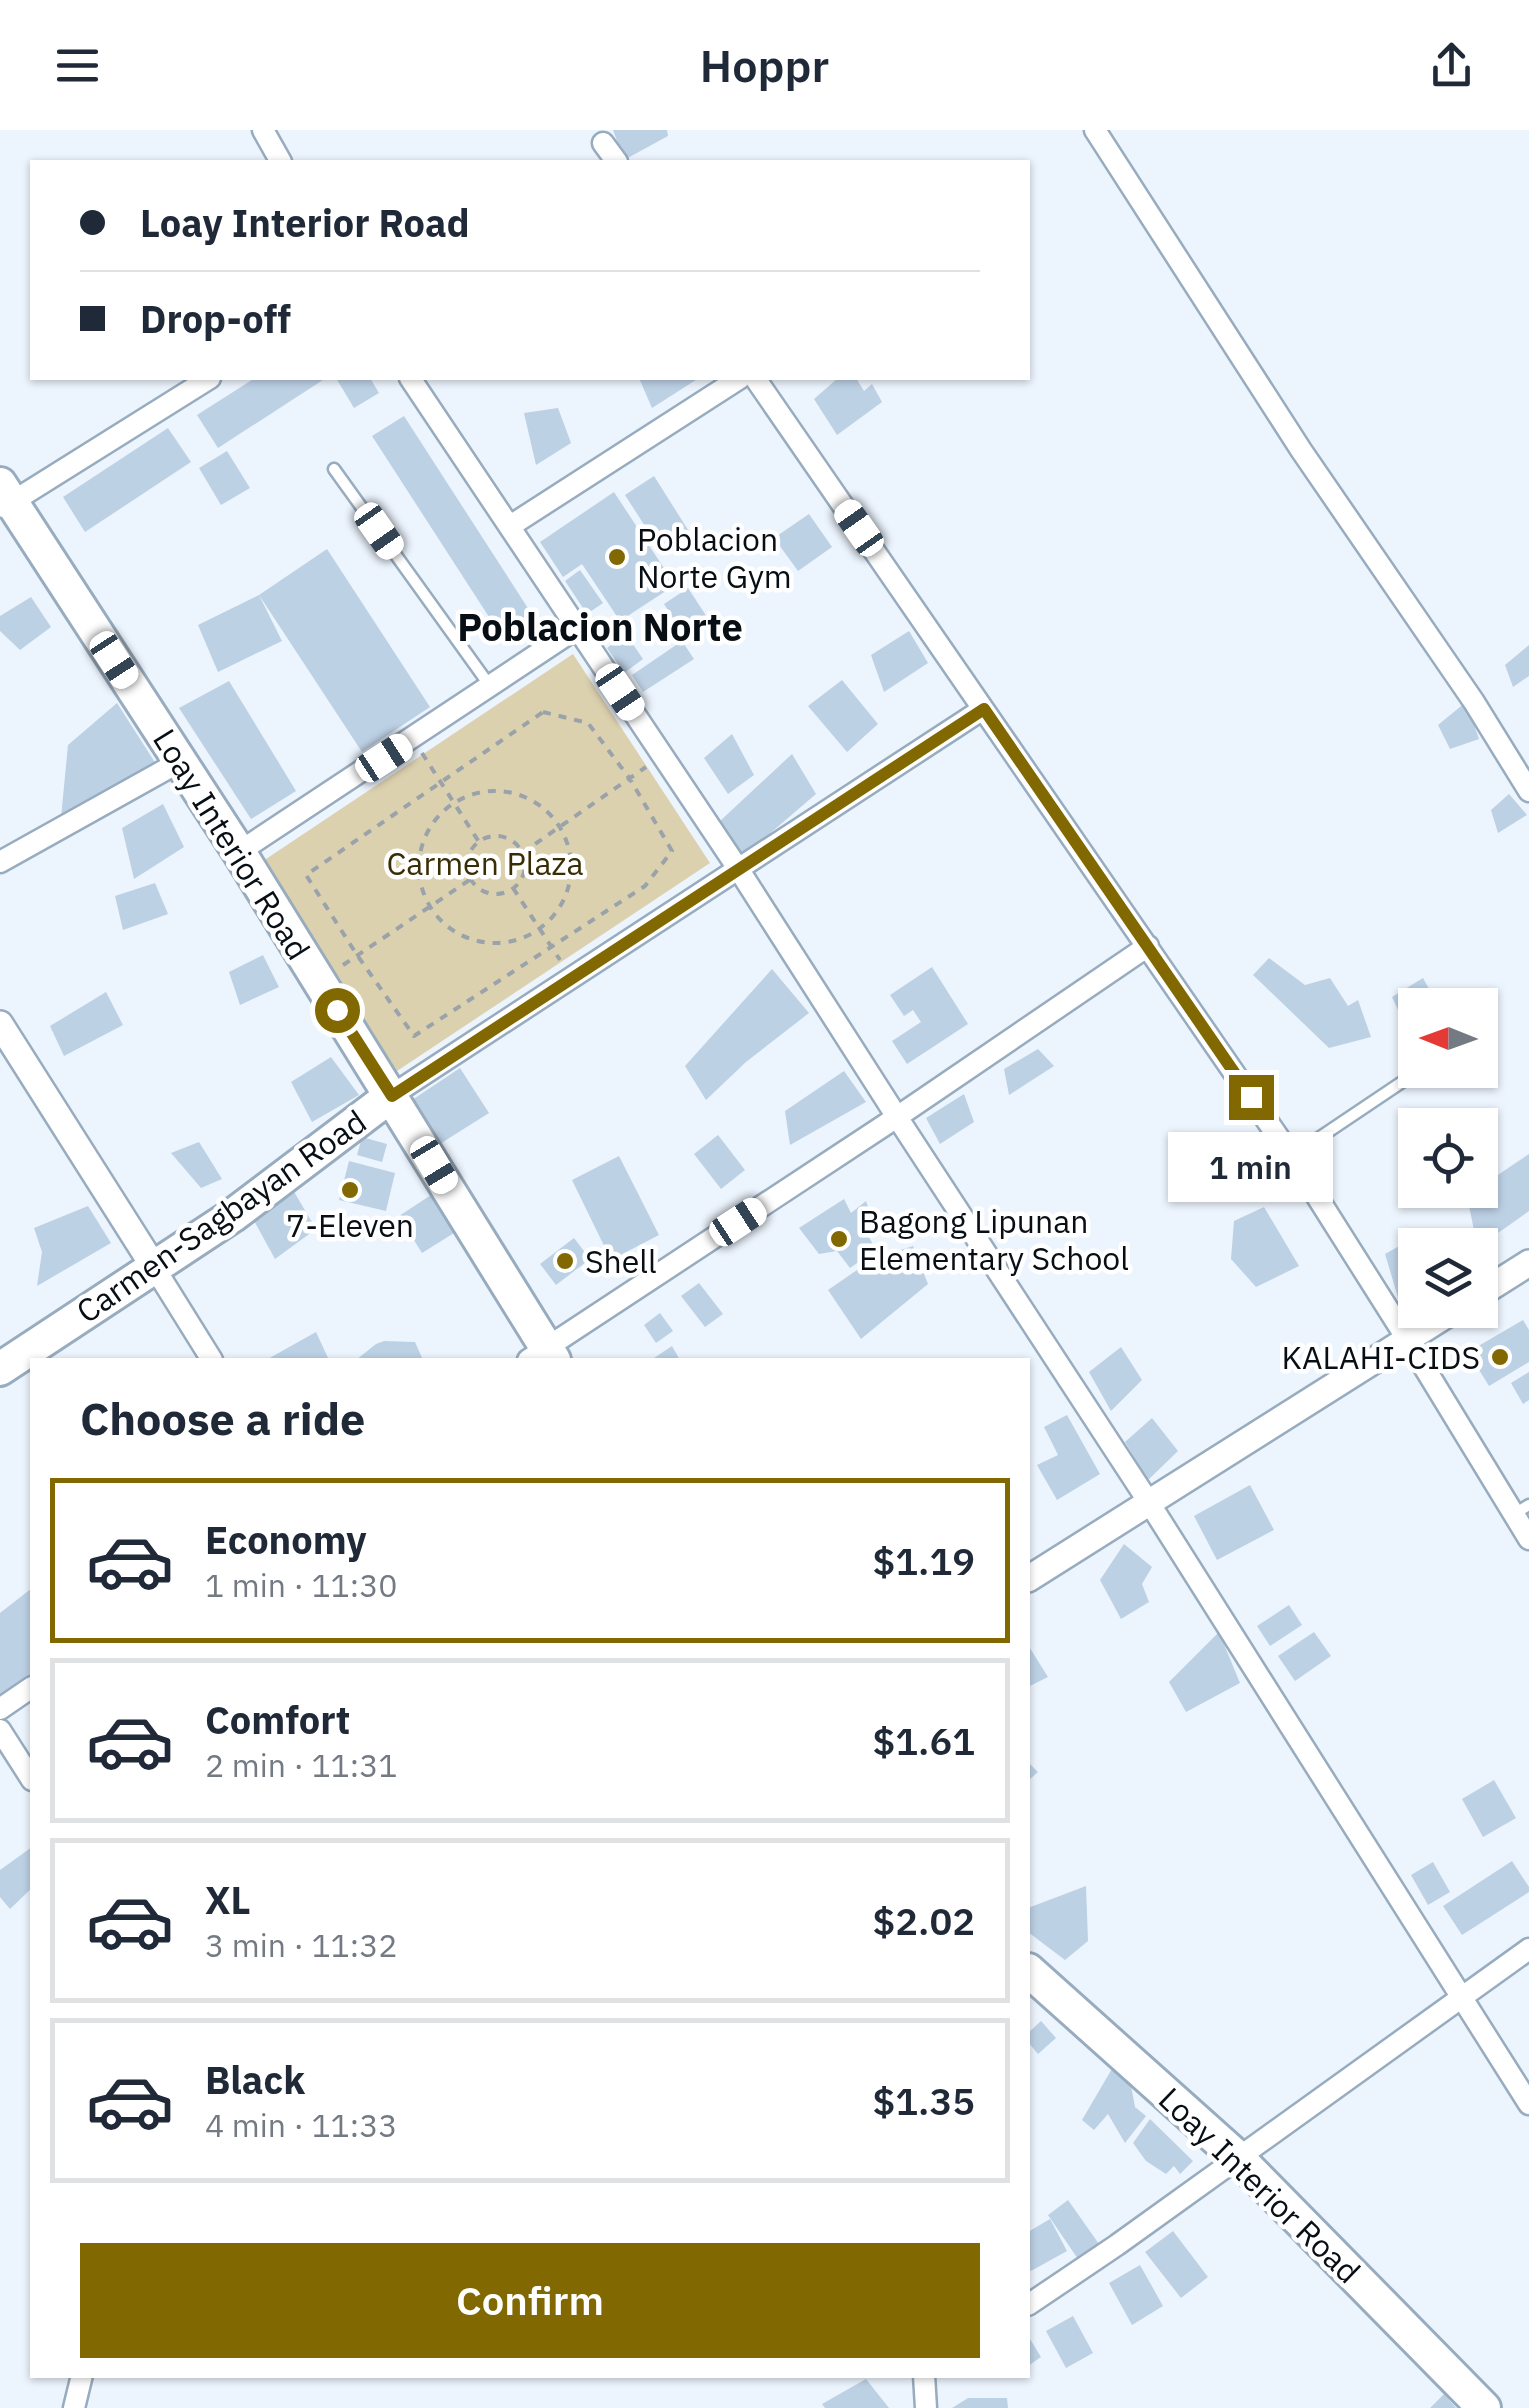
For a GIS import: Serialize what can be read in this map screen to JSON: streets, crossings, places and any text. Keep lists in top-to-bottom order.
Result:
{
  "streets": {
    "main road": ["Loay Interior Road", "Carmen-Sagbayan Road"]
  },
  "crossings": [
    ["Loay Interior Road", "Carmen-Sagbayan Road"]
  ],
  "districts": ["Poblacion Norte"],
  "parks": ["Carmen Plaza"],
  "places": [
    "Poblacion Norte Gym",
    "7-Eleven",
    "Bagong Lipunan Elementary School",
    "Shell",
    "KALAHI-CIDS"
  ],
  "north": "left",
  "page": {
    "header": "Hoppr",
    "banner": ["Loay Interior Road", "Drop-off"],
    "bubble": "1 min",
    "heading": "Choose a ride",
    "list": [
      {
        "name": "Economy",
        "note": "1 min · 11:30",
        "value": "$1.19"
      },
      {
        "name": "Comfort",
        "note": "2 min · 11:31",
        "value": "$1.61"
      },
      {
        "name": "XL",
        "note": "3 min · 11:32",
        "value": "$2.02"
      },
      {
        "name": "Black",
        "note": "4 min · 11:33",
        "value": "$1.35"
      }
    ],
    "buttons": "Confirm"
  }
}
